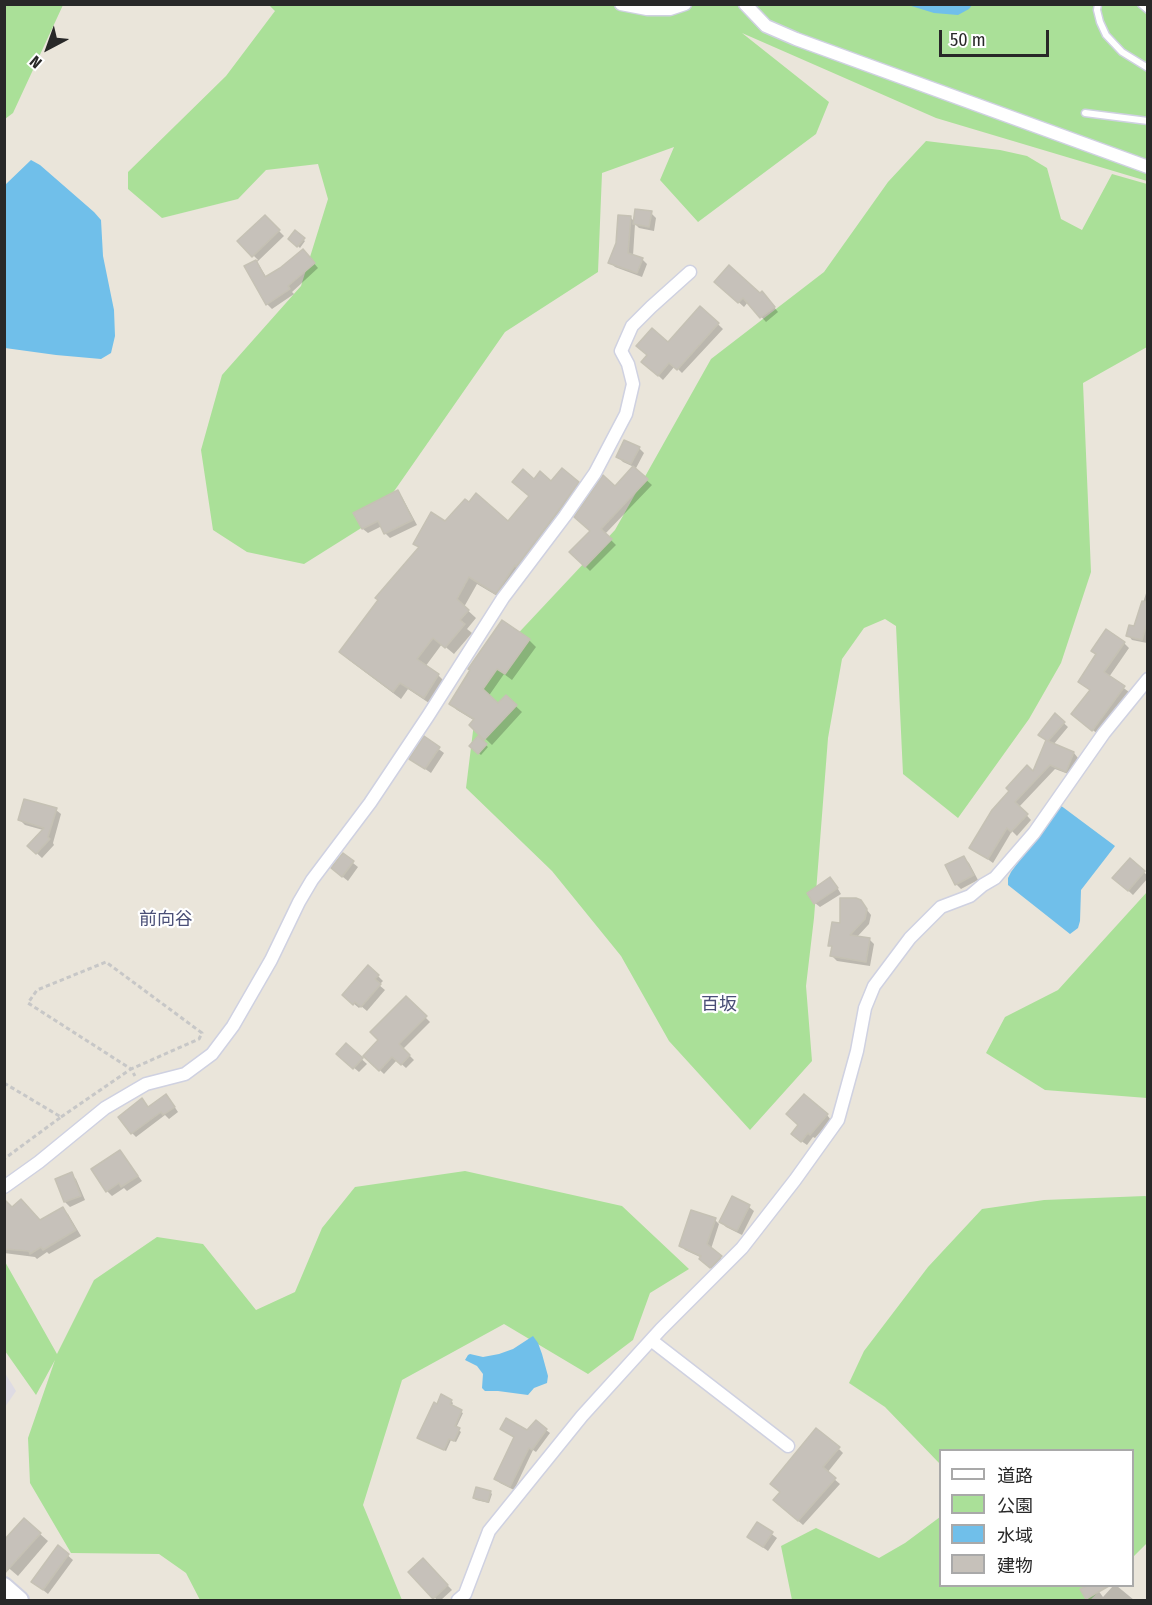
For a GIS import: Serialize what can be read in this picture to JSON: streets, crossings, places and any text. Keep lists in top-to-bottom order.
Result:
{
  "districts": ["前向谷", "百坂"],
  "legend": [
    "道路",
    "公園",
    "水域",
    "建物"
  ],
  "scale_bar": "50 m",
  "north": "bottom left"
}
